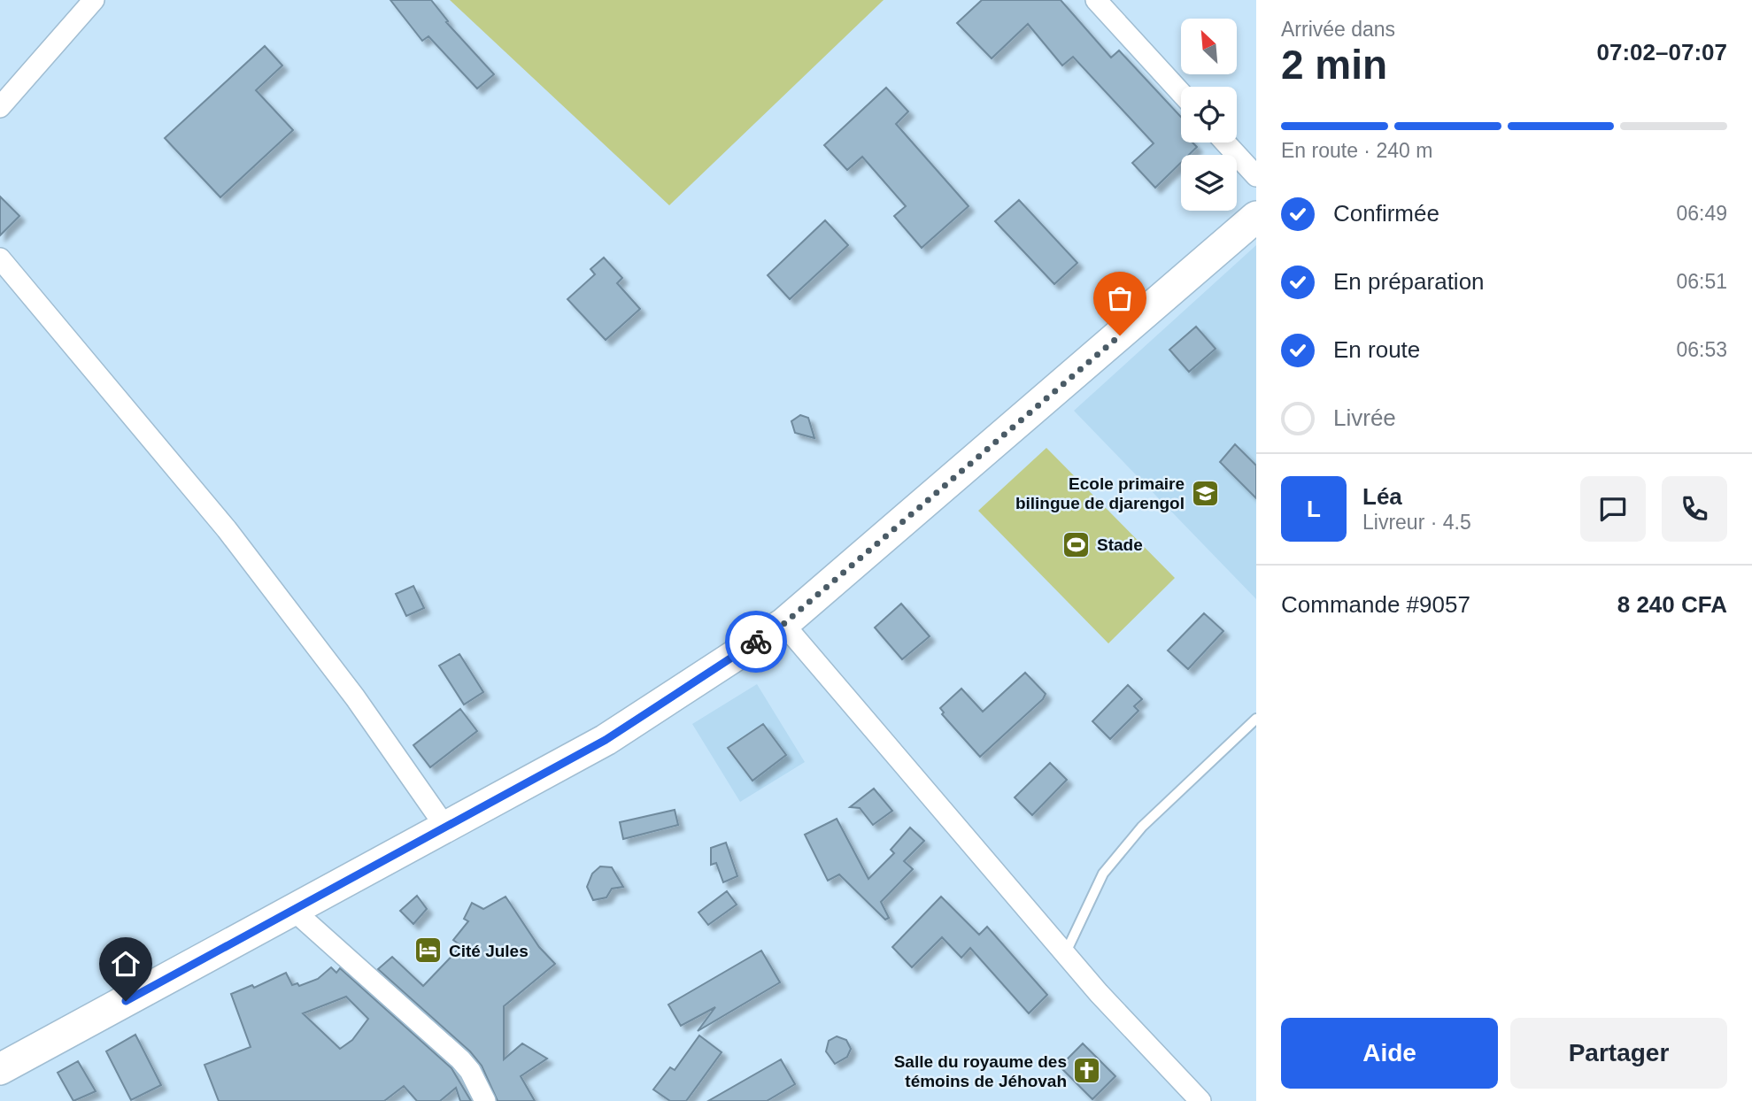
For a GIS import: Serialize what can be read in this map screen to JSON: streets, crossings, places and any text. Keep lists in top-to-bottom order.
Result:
{
  "places": {
    "school or university": ["Ecole primaire bilingue de djarengol"],
    "sports": ["Stade"],
    "hotel": ["Cité Jules"],
    "church": ["Salle du royaume des témoins de Jéhovah"]
  },
  "north": "top left",
  "page": {
    "heading": ["2 min", "Arrivée dans", "07:02–07:07"],
    "panel": [
      "Léa",
      "Livreur · 4.5",
      "Commande #9057",
      "8 240 CFA"
    ],
    "bar": "En route · 240 m",
    "list": [
      ["Confirmée", "06:49"],
      ["En préparation", "06:51"],
      ["En route", "06:53"],
      "Livrée"
    ],
    "round": "L",
    "buttons": ["Aide", "Partager"]
  }
}
